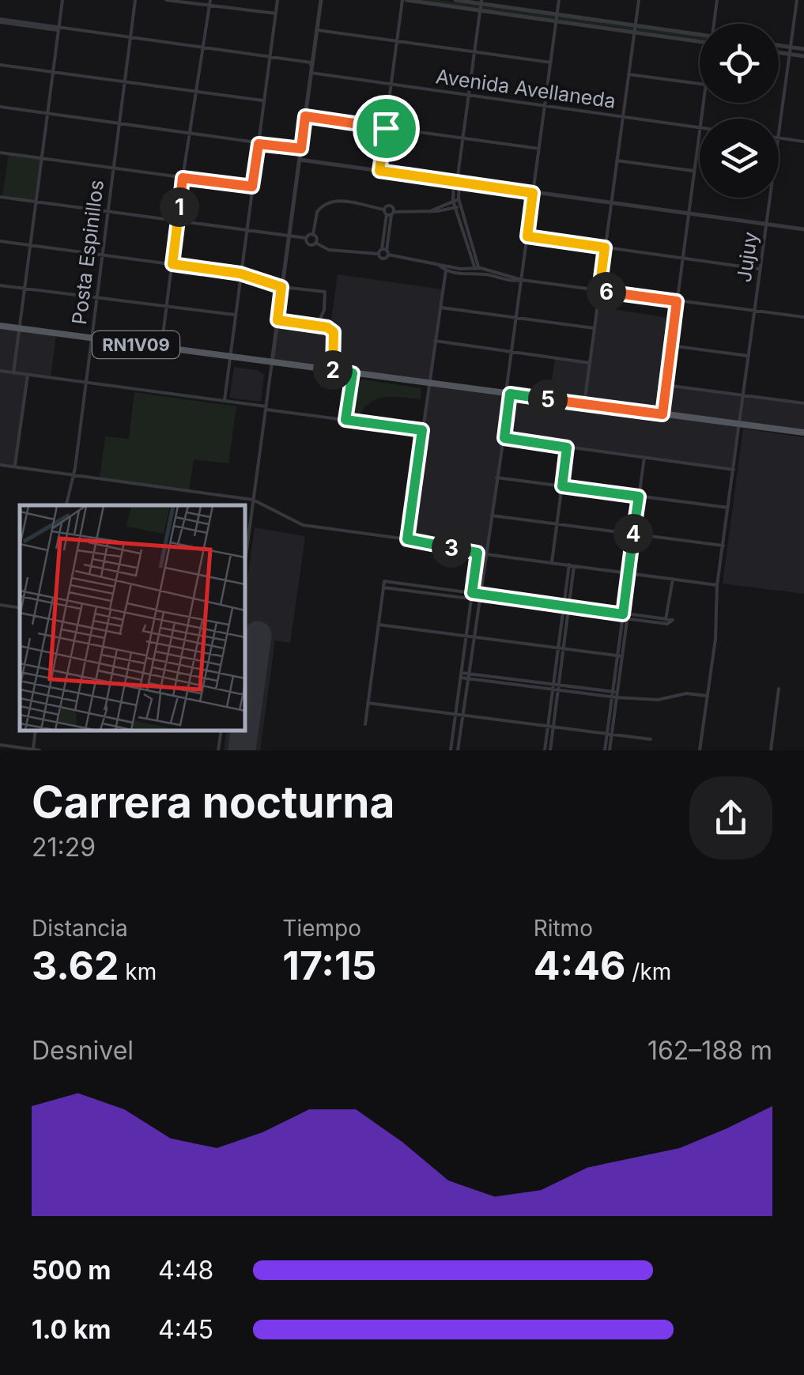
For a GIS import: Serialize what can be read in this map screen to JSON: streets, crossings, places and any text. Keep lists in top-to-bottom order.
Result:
{
  "streets": {
    "main road": ["RN1V09"],
    "street": ["Avenida Avellaneda", "Posta Espinillos", "Jujuy"]
  },
  "crossings": [
    ["Posta Espinillos", "RN1V09"],
    ["Jujuy", "RN1V09"]
  ],
  "page": {
    "pins": [
      "1",
      "6",
      "2",
      "5",
      "4",
      "3"
    ],
    "heading": ["Carrera nocturna", "21:29"],
    "stats": [
      ["Distancia", "3.62 km"],
      ["Tiempo", "17:15"],
      ["Ritmo", "4:46 /km"]
    ],
    "chart": ["Desnivel", "162–188 m"],
    "list": [
      {
        "name": "500 m",
        "note": "4:48"
      },
      {
        "name": "1.0 km",
        "note": "4:45"
      }
    ]
  }
}
